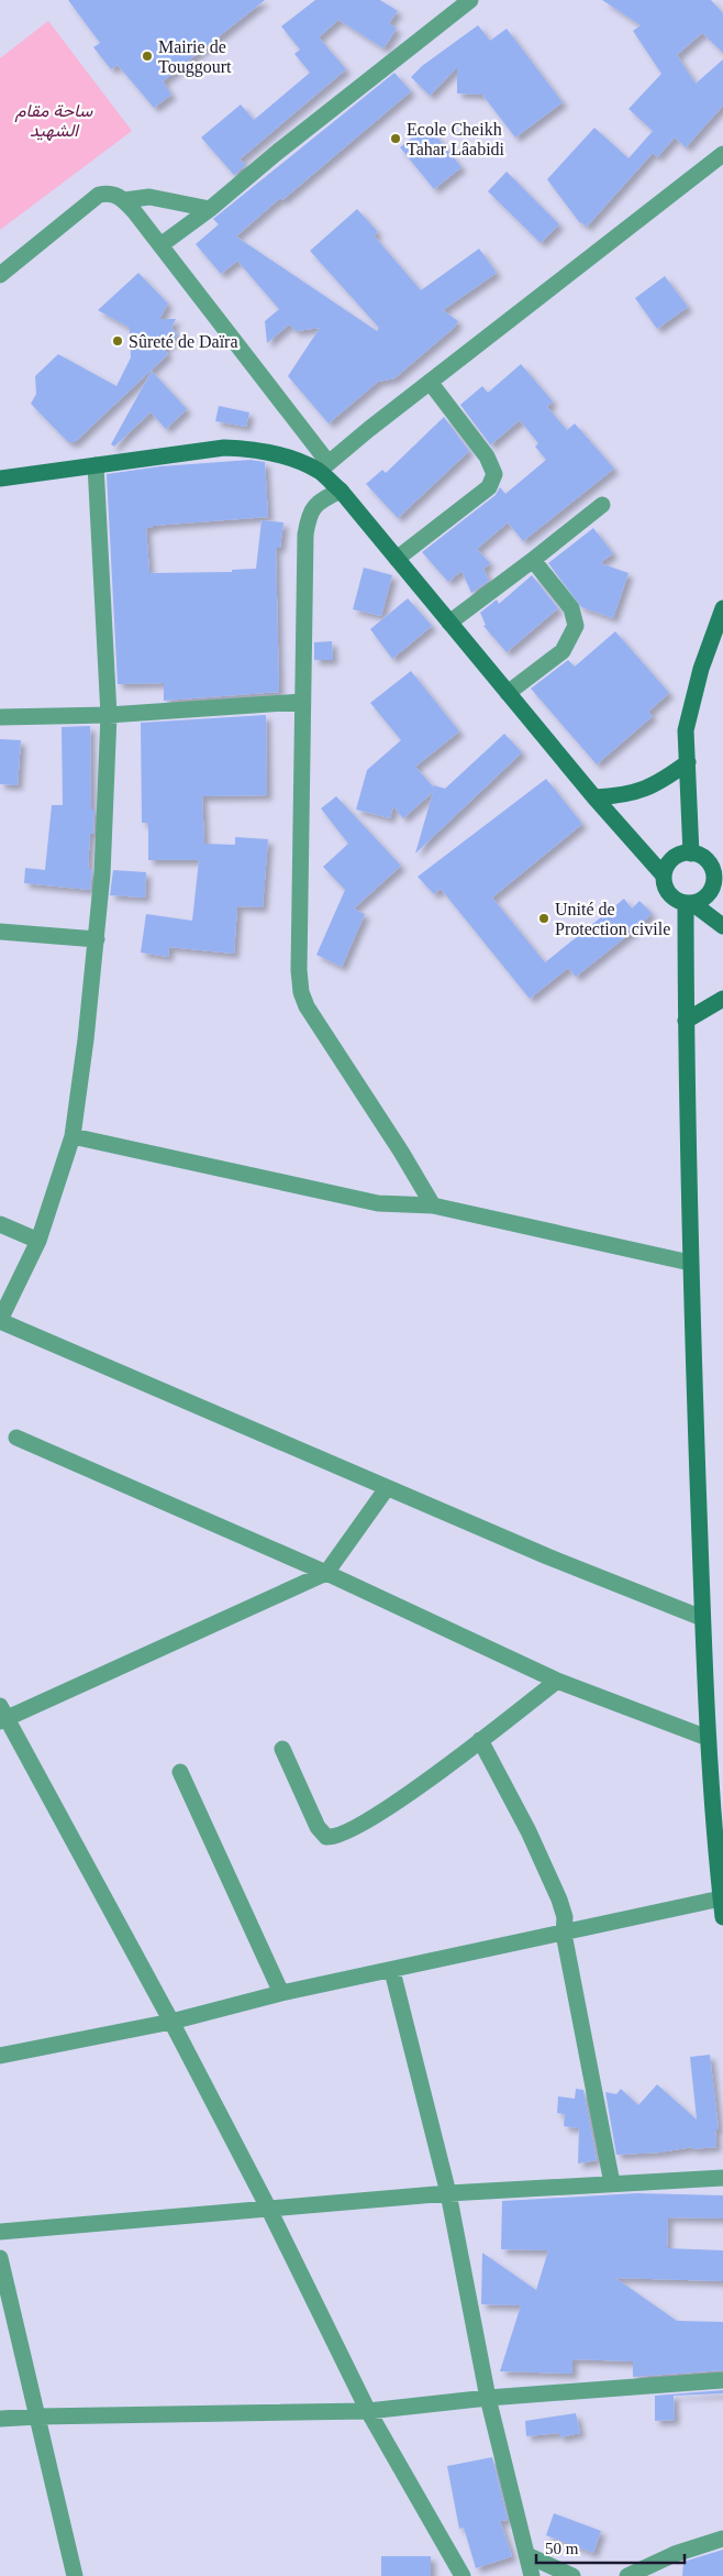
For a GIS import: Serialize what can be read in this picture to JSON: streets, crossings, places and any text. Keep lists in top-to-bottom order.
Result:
{
  "parks": ["ساحة مقام الشهيد"],
  "places": [
    "Mairie de Touggourt",
    "Ecole Cheikh Tahar Lâabidi",
    "Sûreté de Daïra",
    "Unité de Protection civile"
  ],
  "scale_bar": "50 m"
}
